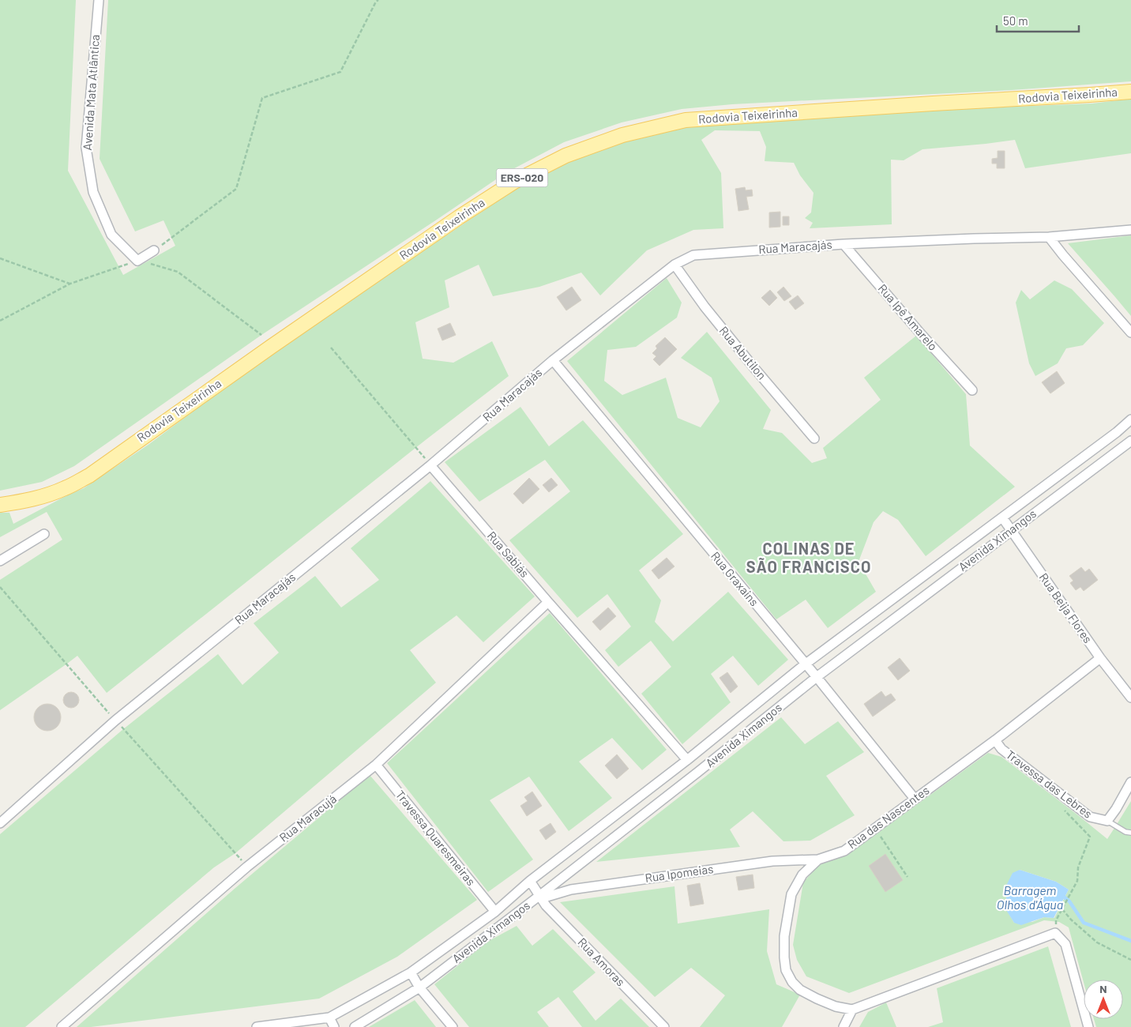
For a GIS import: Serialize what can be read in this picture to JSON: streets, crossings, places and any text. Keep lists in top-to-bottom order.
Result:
{
  "streets": {
    "main road": ["Rodovia Teixeirinha", "ERS-020"],
    "street": [
      "Avenida Mata Atlântica",
      "Rua Maracajás",
      "Rua Ipê Amarelo",
      "Rua Abutilon",
      "Avenida Ximangos",
      "Rua Sabiás",
      "Rua Graxains",
      "Rua Beija Flores",
      "Travessa das Lebres",
      "Rua das Nascentes",
      "Rua Maracujá",
      "Travessa Quaresmeiras",
      "Rua Ipomeias",
      "Rua Amoras"
    ]
  },
  "crossings": [
    ["Rua Maracajás", "Rua Ipê Amarelo"],
    ["Rua Maracajás", "Rua Abutilon"],
    ["Rua Maracajás", "Rua Sabiás"],
    ["Rua Maracajás", "Rua Graxains"],
    ["Avenida Ximangos", "Rua Sabiás"],
    ["Avenida Ximangos", "Rua Graxains"],
    ["Avenida Ximangos", "Rua Beija Flores"],
    ["Avenida Ximangos", "Travessa Quaresmeiras"],
    ["Avenida Ximangos", "Rua Ipomeias"],
    ["Avenida Ximangos", "Rua Amoras"],
    ["Rua Sabiás", "Rua Maracujá"],
    ["Rua Graxains", "Rua das Nascentes"],
    ["Rua Beija Flores", "Rua das Nascentes"],
    ["Travessa das Lebres", "Rua das Nascentes"],
    ["Rua das Nascentes", "Rua Ipomeias"],
    ["Rua Maracujá", "Travessa Quaresmeiras"],
    ["Rua Ipomeias", "Rua Amoras"]
  ],
  "districts": ["COLINAS DE SÃO FRANCISCO"],
  "water": ["Barragem Olhos d'Água"],
  "scale_bar": "50 m",
  "north": "top"
}
